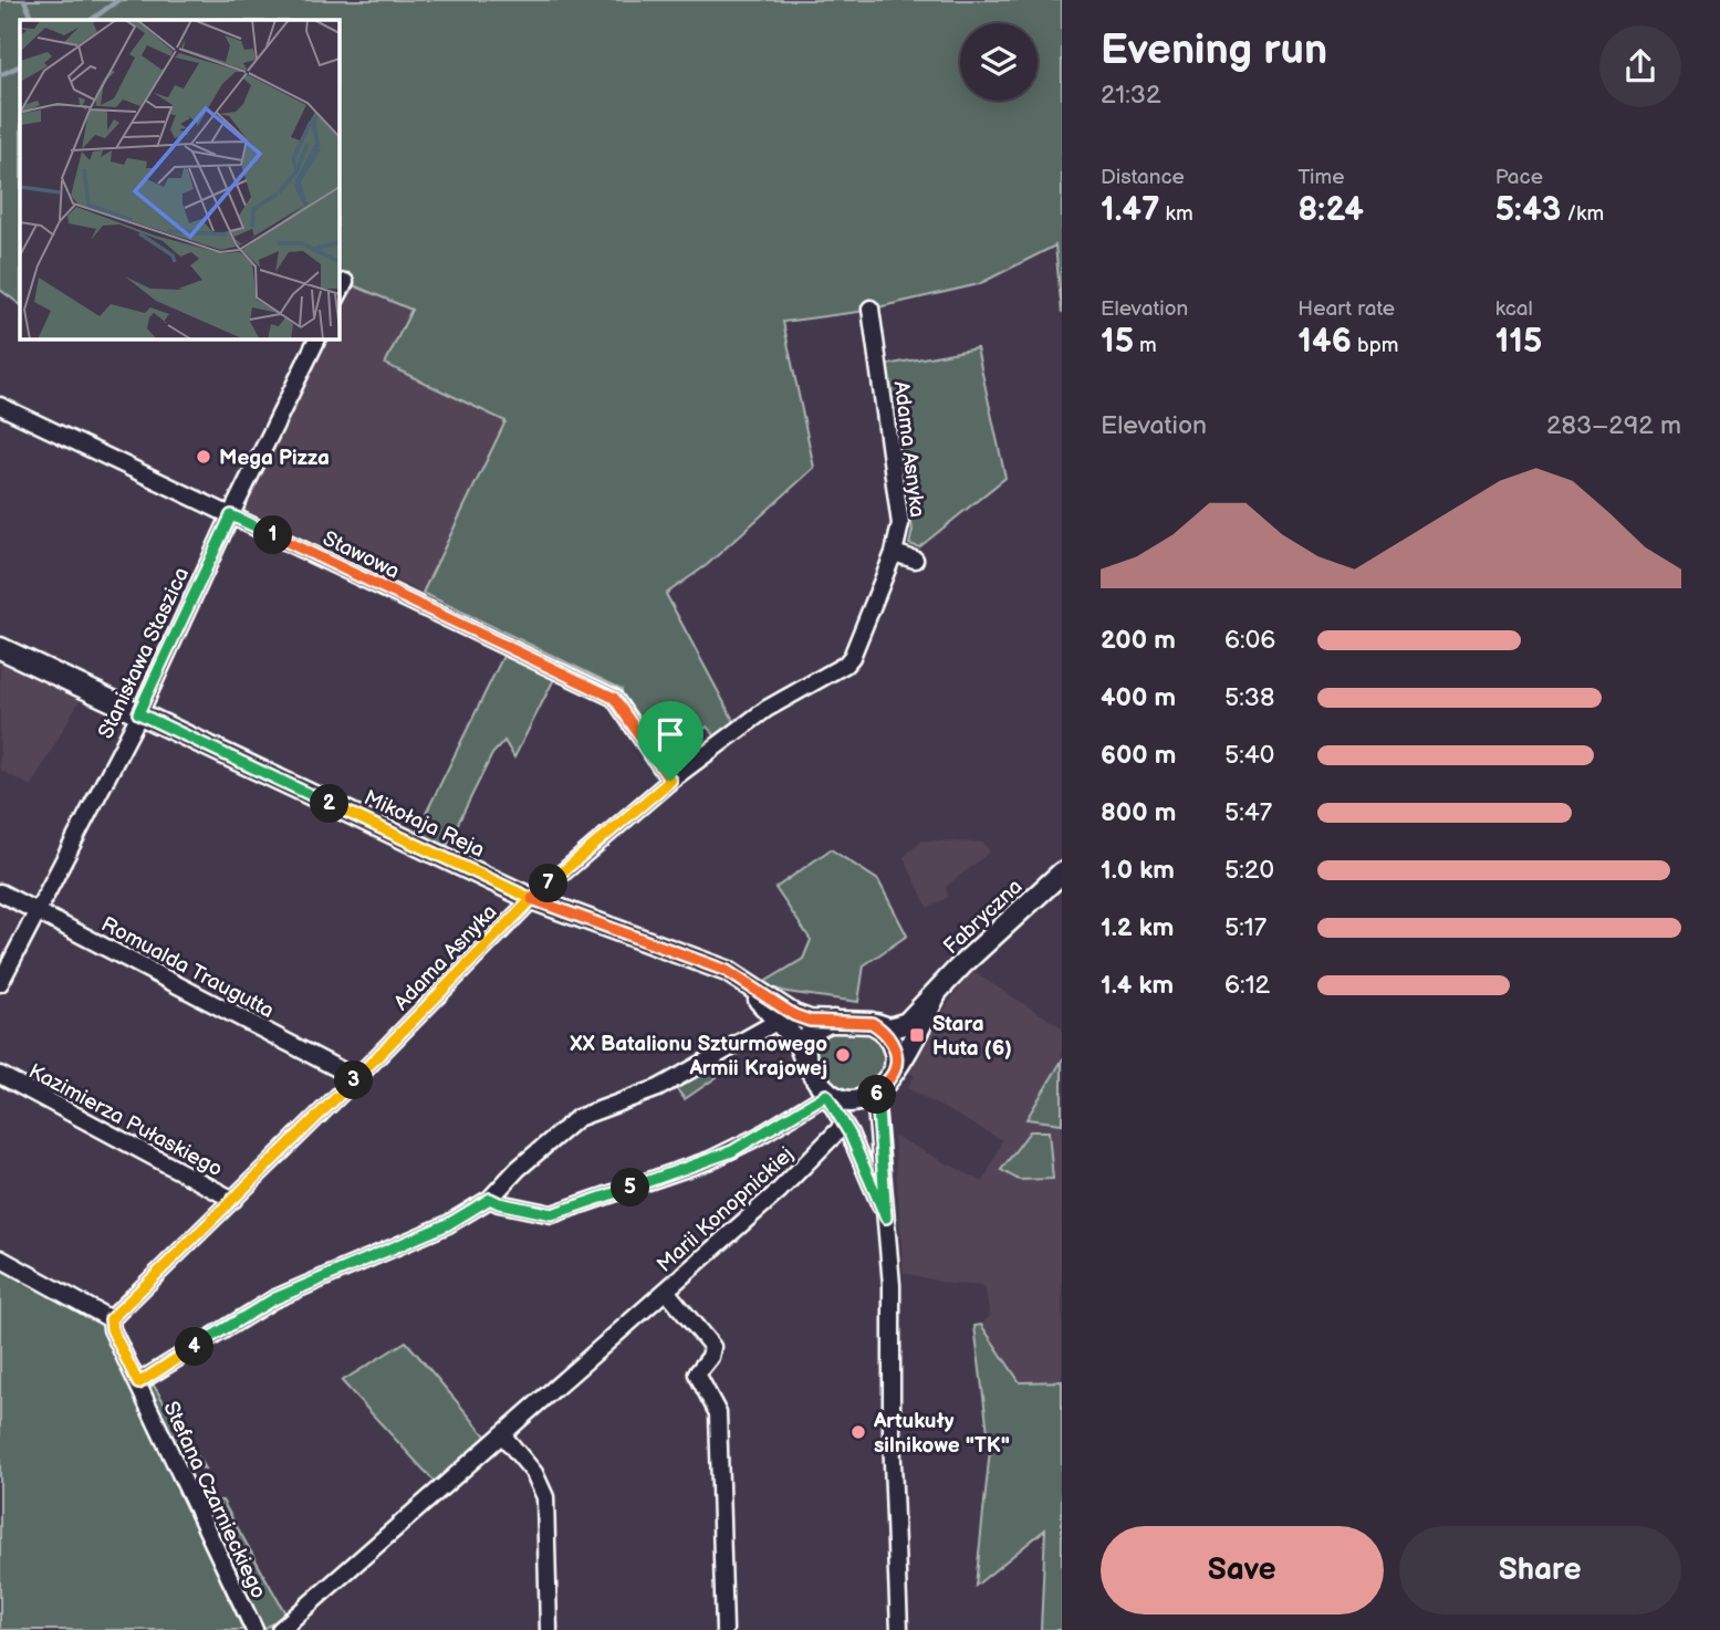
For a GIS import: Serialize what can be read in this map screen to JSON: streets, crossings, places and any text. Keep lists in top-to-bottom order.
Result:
{
  "streets": {
    "street": [
      "Adama Asnyka",
      "Stawowa",
      "Stanisława Staszica",
      "Mikołaja Reja",
      "Fabryczna",
      "Romualda Traugutta",
      "Kazimierza Pułaskiego",
      "Marii Konopnickiej",
      "Stefana Czarnieckiego"
    ]
  },
  "crossings": [
    ["Adama Asnyka", "Stawowa"],
    ["Adama Asnyka", "Mikołaja Reja"],
    ["Adama Asnyka", "Romualda Traugutta"],
    ["Adama Asnyka", "Kazimierza Pułaskiego"],
    ["Adama Asnyka", "Stefana Czarnieckiego"],
    ["Stawowa", "Stanisława Staszica"],
    ["Stanisława Staszica", "Mikołaja Reja"],
    ["Stanisława Staszica", "Romualda Traugutta"],
    ["Fabryczna", "Marii Konopnickiej"]
  ],
  "places": {
    "other": ["Mega Pizza", "XX Batalionu Szturmowego Armii Krajowej", "Artukuły silnikowe \"TK\""],
    "transit": ["Stara Huta (6)"]
  },
  "page": {
    "heading": ["Evening run", "21:32"],
    "stats": [
      ["Distance", "1.47 km"],
      ["Time", "8:24"],
      ["Pace", "5:43 /km"],
      ["Elevation", "15 m"],
      ["Heart rate", "146 bpm"],
      ["kcal", "115"]
    ],
    "chart": ["Elevation", "283–292 m"],
    "pins": [
      "1",
      "2",
      "7",
      "3",
      "6",
      "5",
      "4"
    ],
    "list": [
      {
        "name": "200 m",
        "note": "6:06"
      },
      {
        "name": "400 m",
        "note": "5:38"
      },
      {
        "name": "600 m",
        "note": "5:40"
      },
      {
        "name": "800 m",
        "note": "5:47"
      },
      {
        "name": "1.0 km",
        "note": "5:20"
      },
      {
        "name": "1.2 km",
        "note": "5:17"
      },
      {
        "name": "1.4 km",
        "note": "6:12"
      }
    ],
    "buttons": ["Save", "Share"]
  }
}
